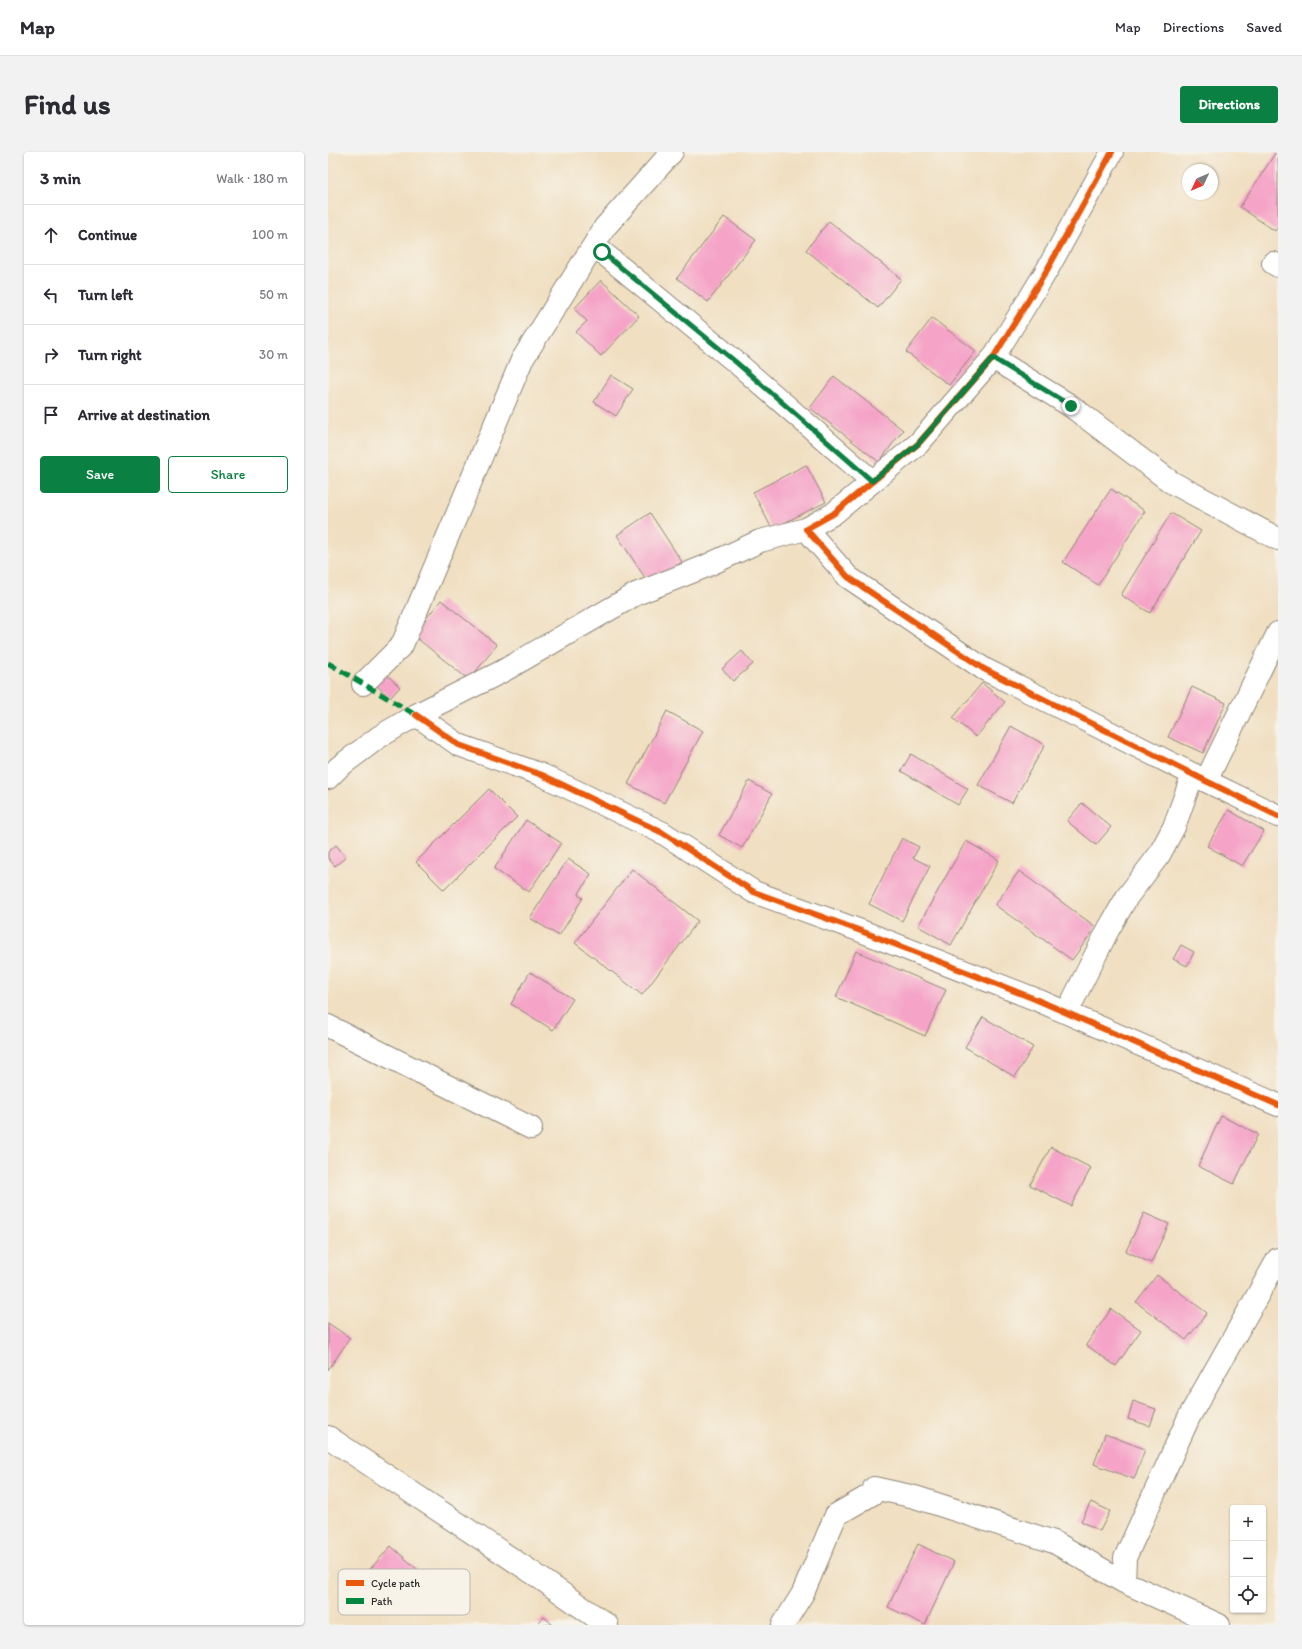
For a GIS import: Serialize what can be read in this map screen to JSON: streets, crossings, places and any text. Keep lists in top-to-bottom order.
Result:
{
  "legend": ["Cycle path", "Path"],
  "north": "bottom left",
  "page": {
    "header": "Map",
    "nav": ["Map", "Directions", "Saved"],
    "buttons": [
      "Directions",
      ["Save", "Share"]
    ],
    "title": "Find us",
    "heading": ["3 min", "Walk · 180 m"],
    "list": [
      ["Continue", "100 m"],
      ["Turn left", "50 m"],
      ["Turn right", "30 m"],
      "Arrive at destination"
    ],
    "map_buttons": ["+", "−"]
  }
}
